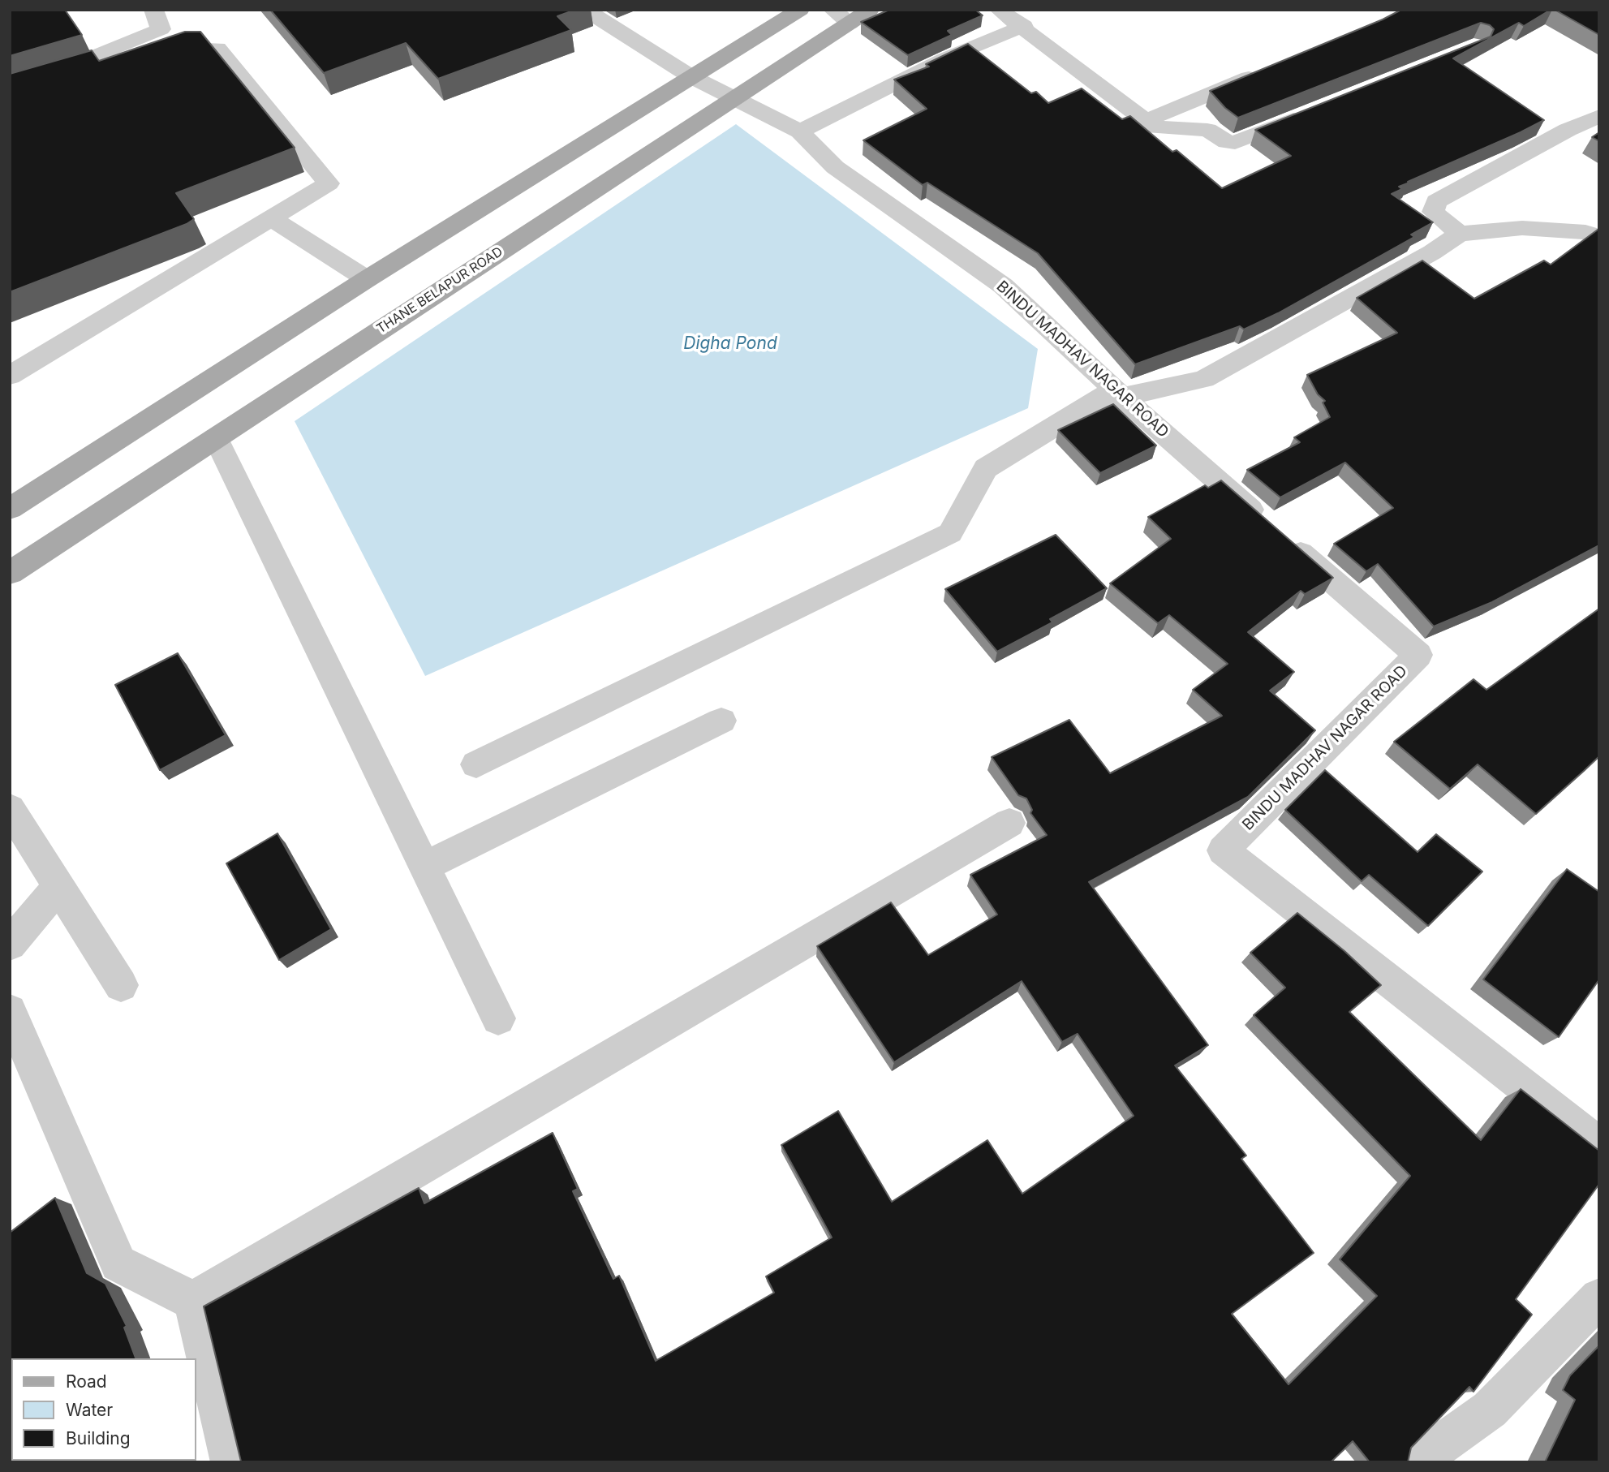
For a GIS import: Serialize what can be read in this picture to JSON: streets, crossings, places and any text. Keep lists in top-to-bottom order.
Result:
{
  "streets": {
    "main road": ["THANE BELAPUR ROAD"],
    "street": ["BINDU MADHAV NAGAR ROAD"]
  },
  "crossings": [
    ["THANE BELAPUR ROAD", "BINDU MADHAV NAGAR ROAD"]
  ],
  "water": ["Digha Pond"],
  "legend": ["Road", "Water", "Building"]
}
